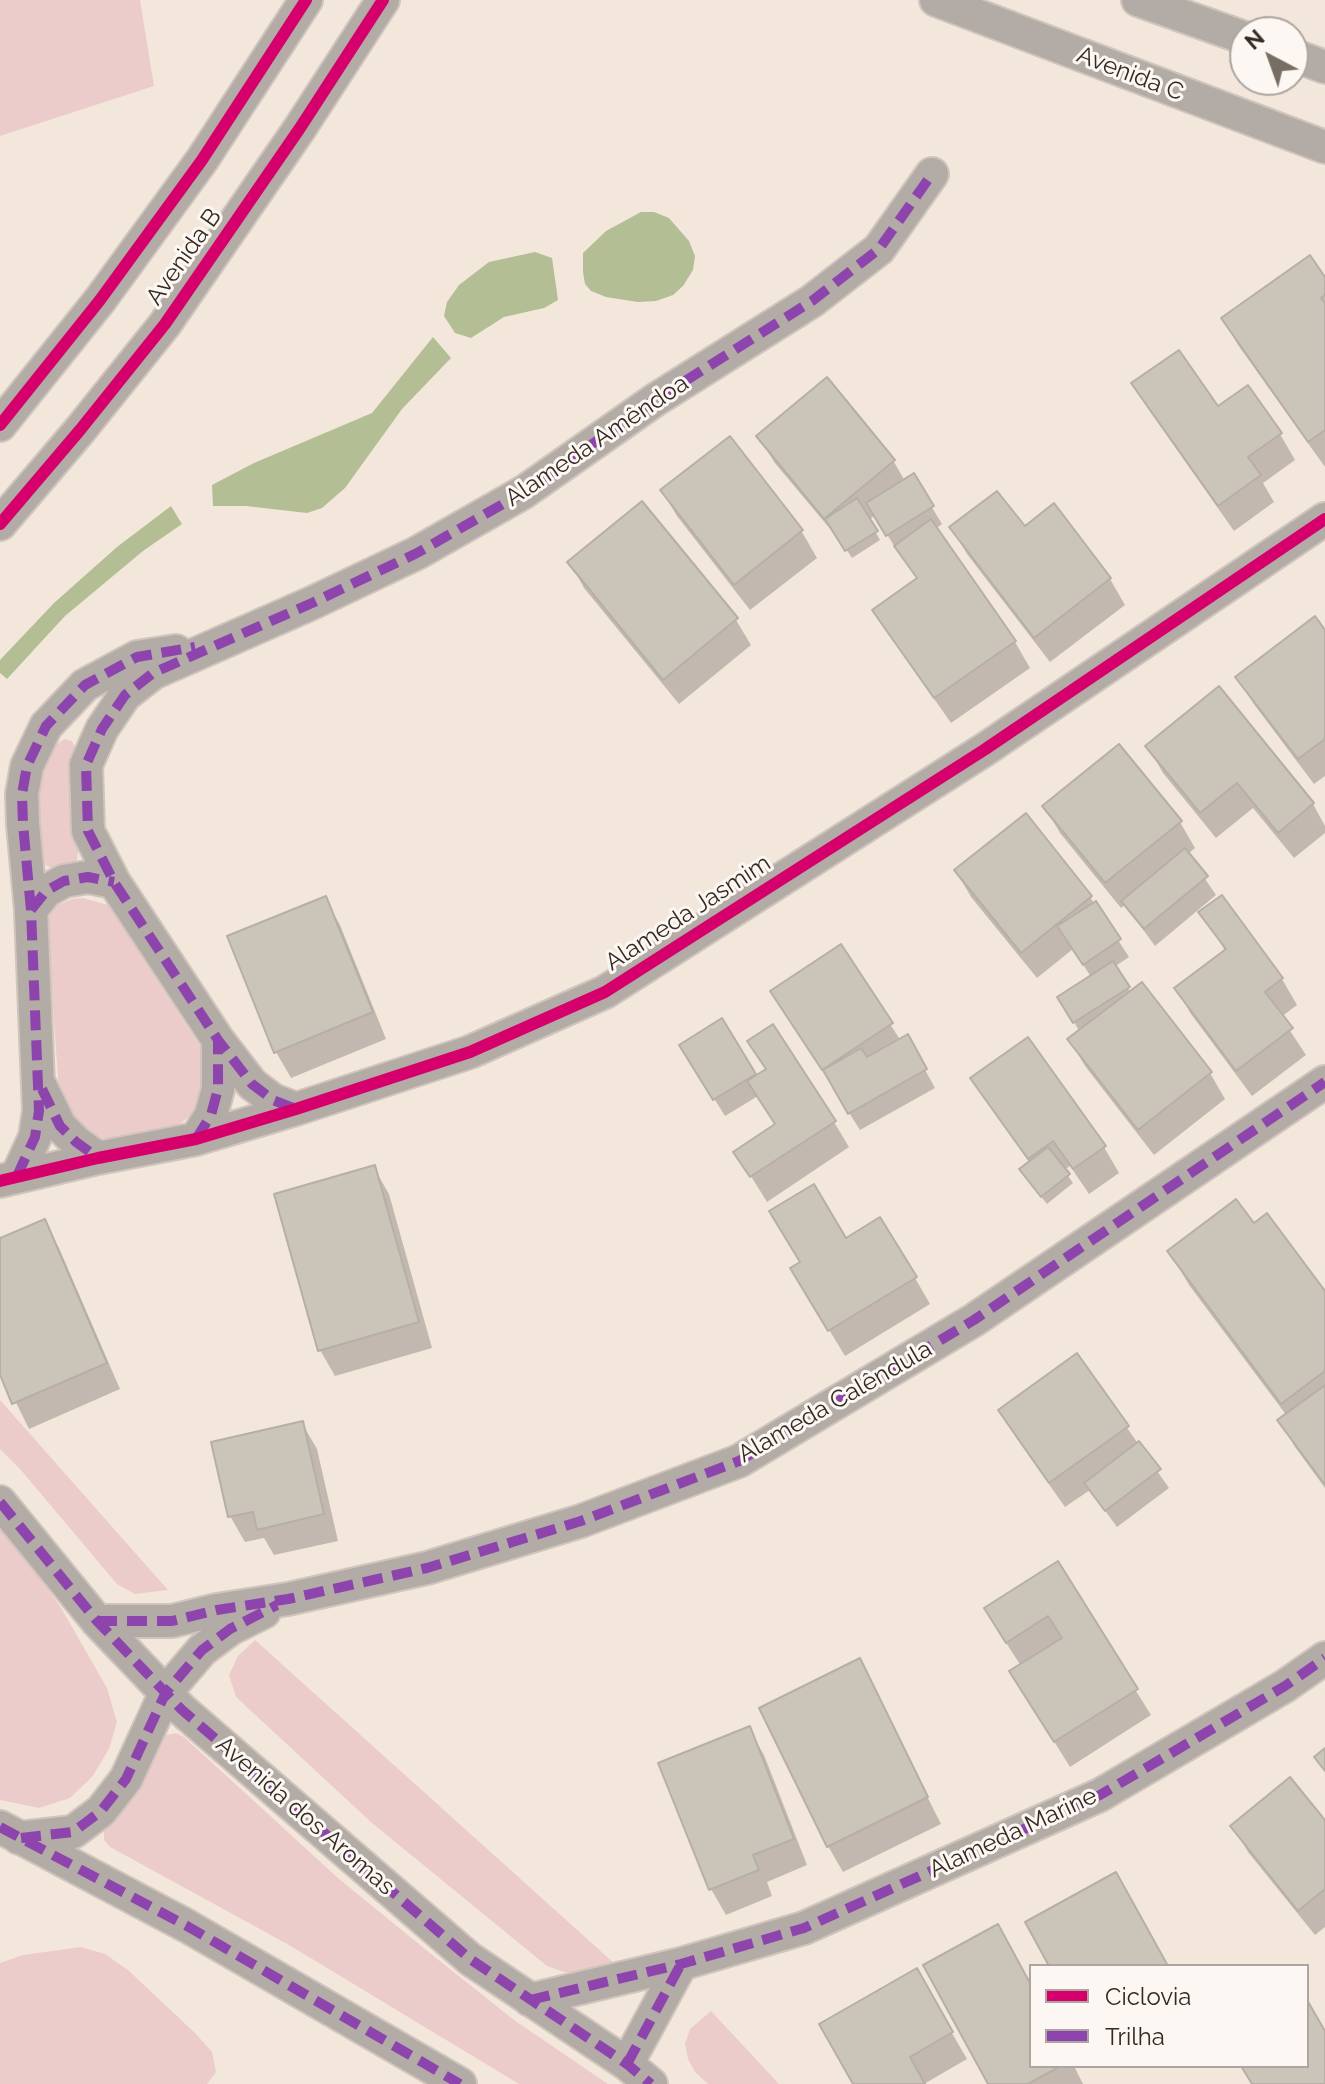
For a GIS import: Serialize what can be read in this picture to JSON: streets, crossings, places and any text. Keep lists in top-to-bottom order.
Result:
{
  "streets": {
    "street": [
      "Avenida C",
      "Avenida B",
      "Alameda Amêndoa",
      "Alameda Jasmim",
      "Alameda Calêndula",
      "Avenida dos Aromas",
      "Alameda Marine"
    ]
  },
  "crossings": [
    ["Alameda Calêndula", "Avenida dos Aromas"],
    ["Avenida dos Aromas", "Alameda Marine"]
  ],
  "legend": ["Ciclovia", "Trilha"],
  "north": "top left"
}
